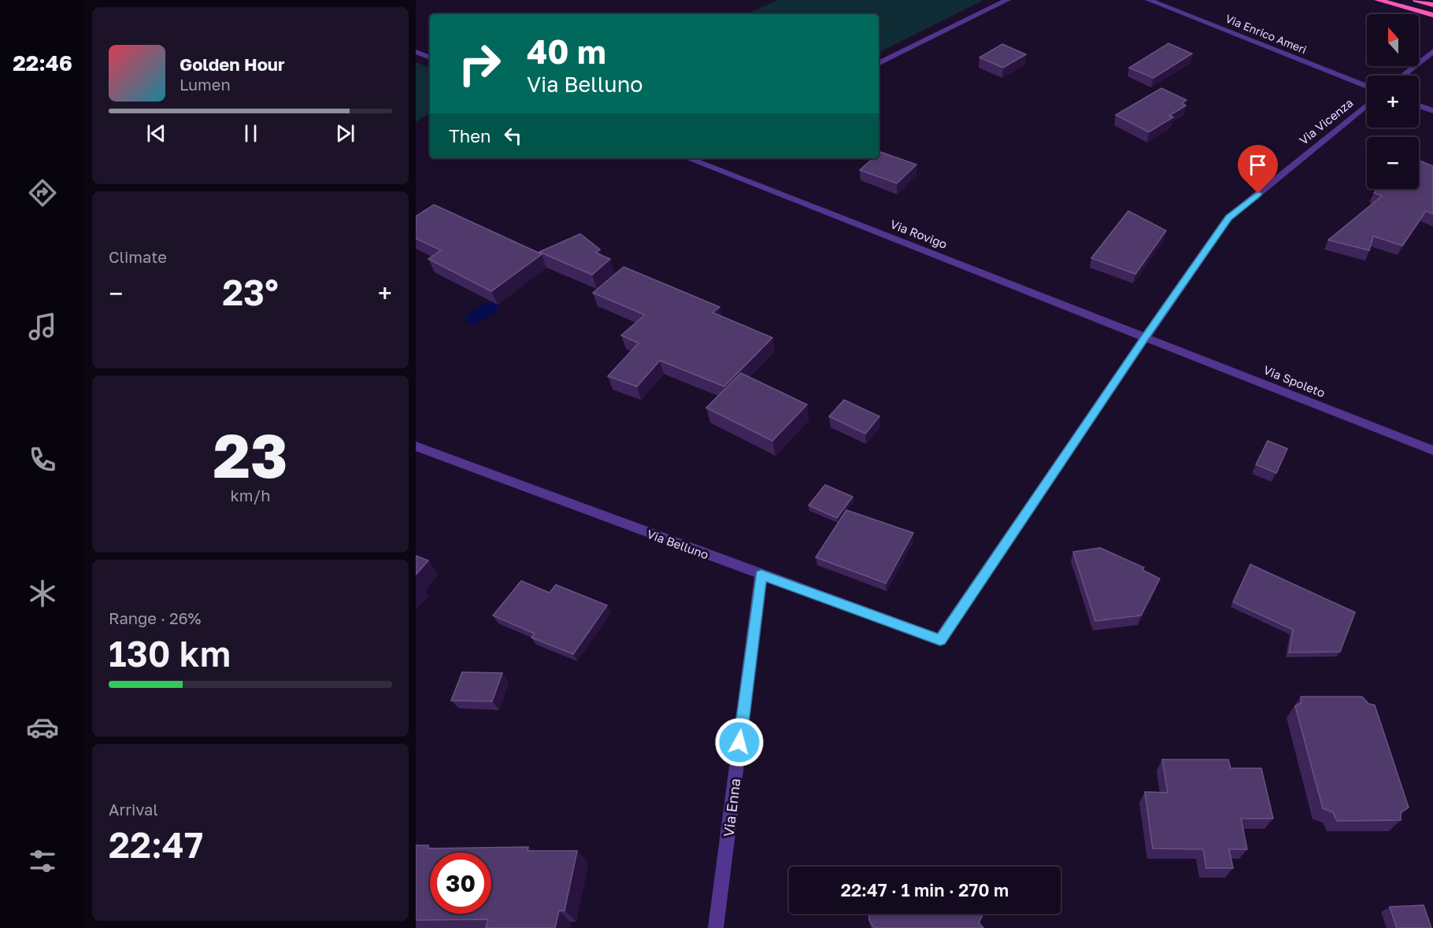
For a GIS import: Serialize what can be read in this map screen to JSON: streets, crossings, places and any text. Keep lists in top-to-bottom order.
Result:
{
  "streets": {
    "street": [
      "Via Enrico Ameri",
      "Via Vicenza",
      "Via Rovigo",
      "Via Spoleto",
      "Via Belluno",
      "Via Enna"
    ]
  },
  "crossings": [
    ["Via Vicenza", "Via Rovigo"],
    ["Via Vicenza", "Via Spoleto"],
    ["Via Vicenza", "Via Belluno"],
    ["Via Rovigo", "Via Spoleto"],
    ["Via Belluno", "Via Enna"]
  ],
  "north": "top",
  "page": {
    "tabs": "22:46",
    "map_buttons": ["+", "−"],
    "turn": ["40 m", "Via Belluno"],
    "song": ["Golden Hour", "Lumen"],
    "then": "Then",
    "tile": [
      "Climate",
      ["23", "km/h"],
      ["Range · 26%", "130 km"],
      ["Arrival", "22:47"]
    ],
    "heat": ["−", "23°", "+"],
    "limit": "30",
    "trip": "22:47 · 1 min · 270 m"
  }
}
